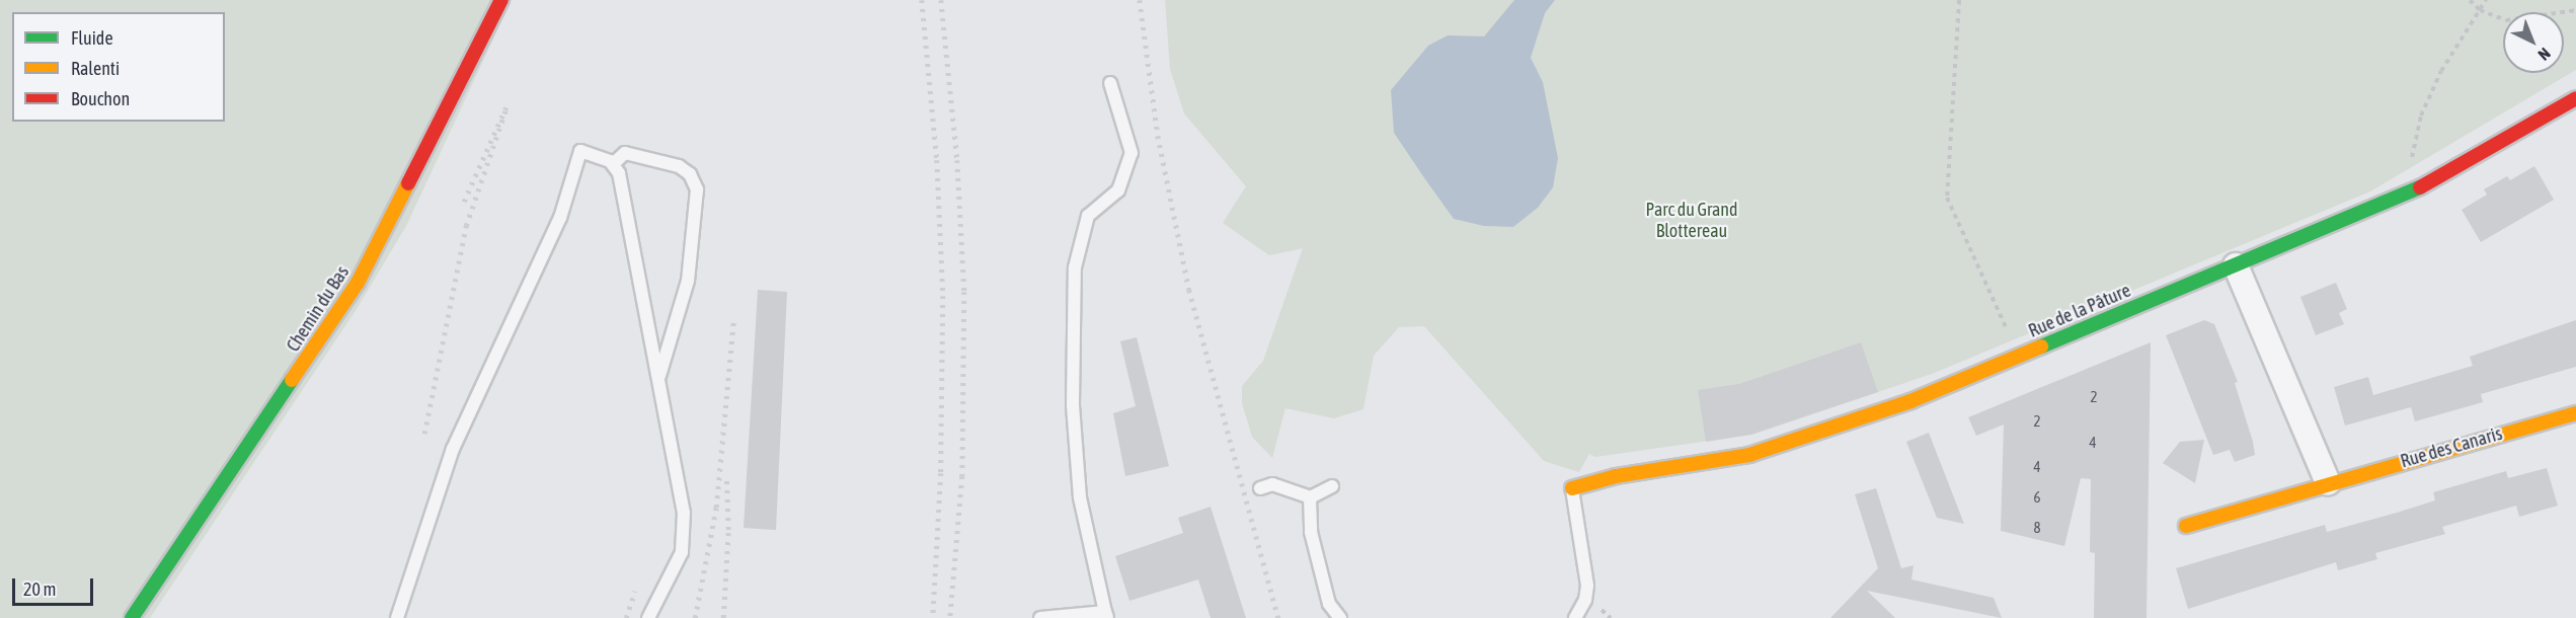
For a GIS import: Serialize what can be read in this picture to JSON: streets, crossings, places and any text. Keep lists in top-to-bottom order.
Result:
{
  "streets": {
    "street": ["Chemin du Bas", "Rue de la Pâture", "Rue des Canaris"]
  },
  "parks": ["Parc du Grand Blottereau"],
  "house_numbers": [
    "2",
    "2",
    "4",
    "4",
    "6",
    "8"
  ],
  "legend": ["Fluide", "Ralenti", "Bouchon"],
  "scale_bar": "20 m",
  "north": "bottom right"
}
